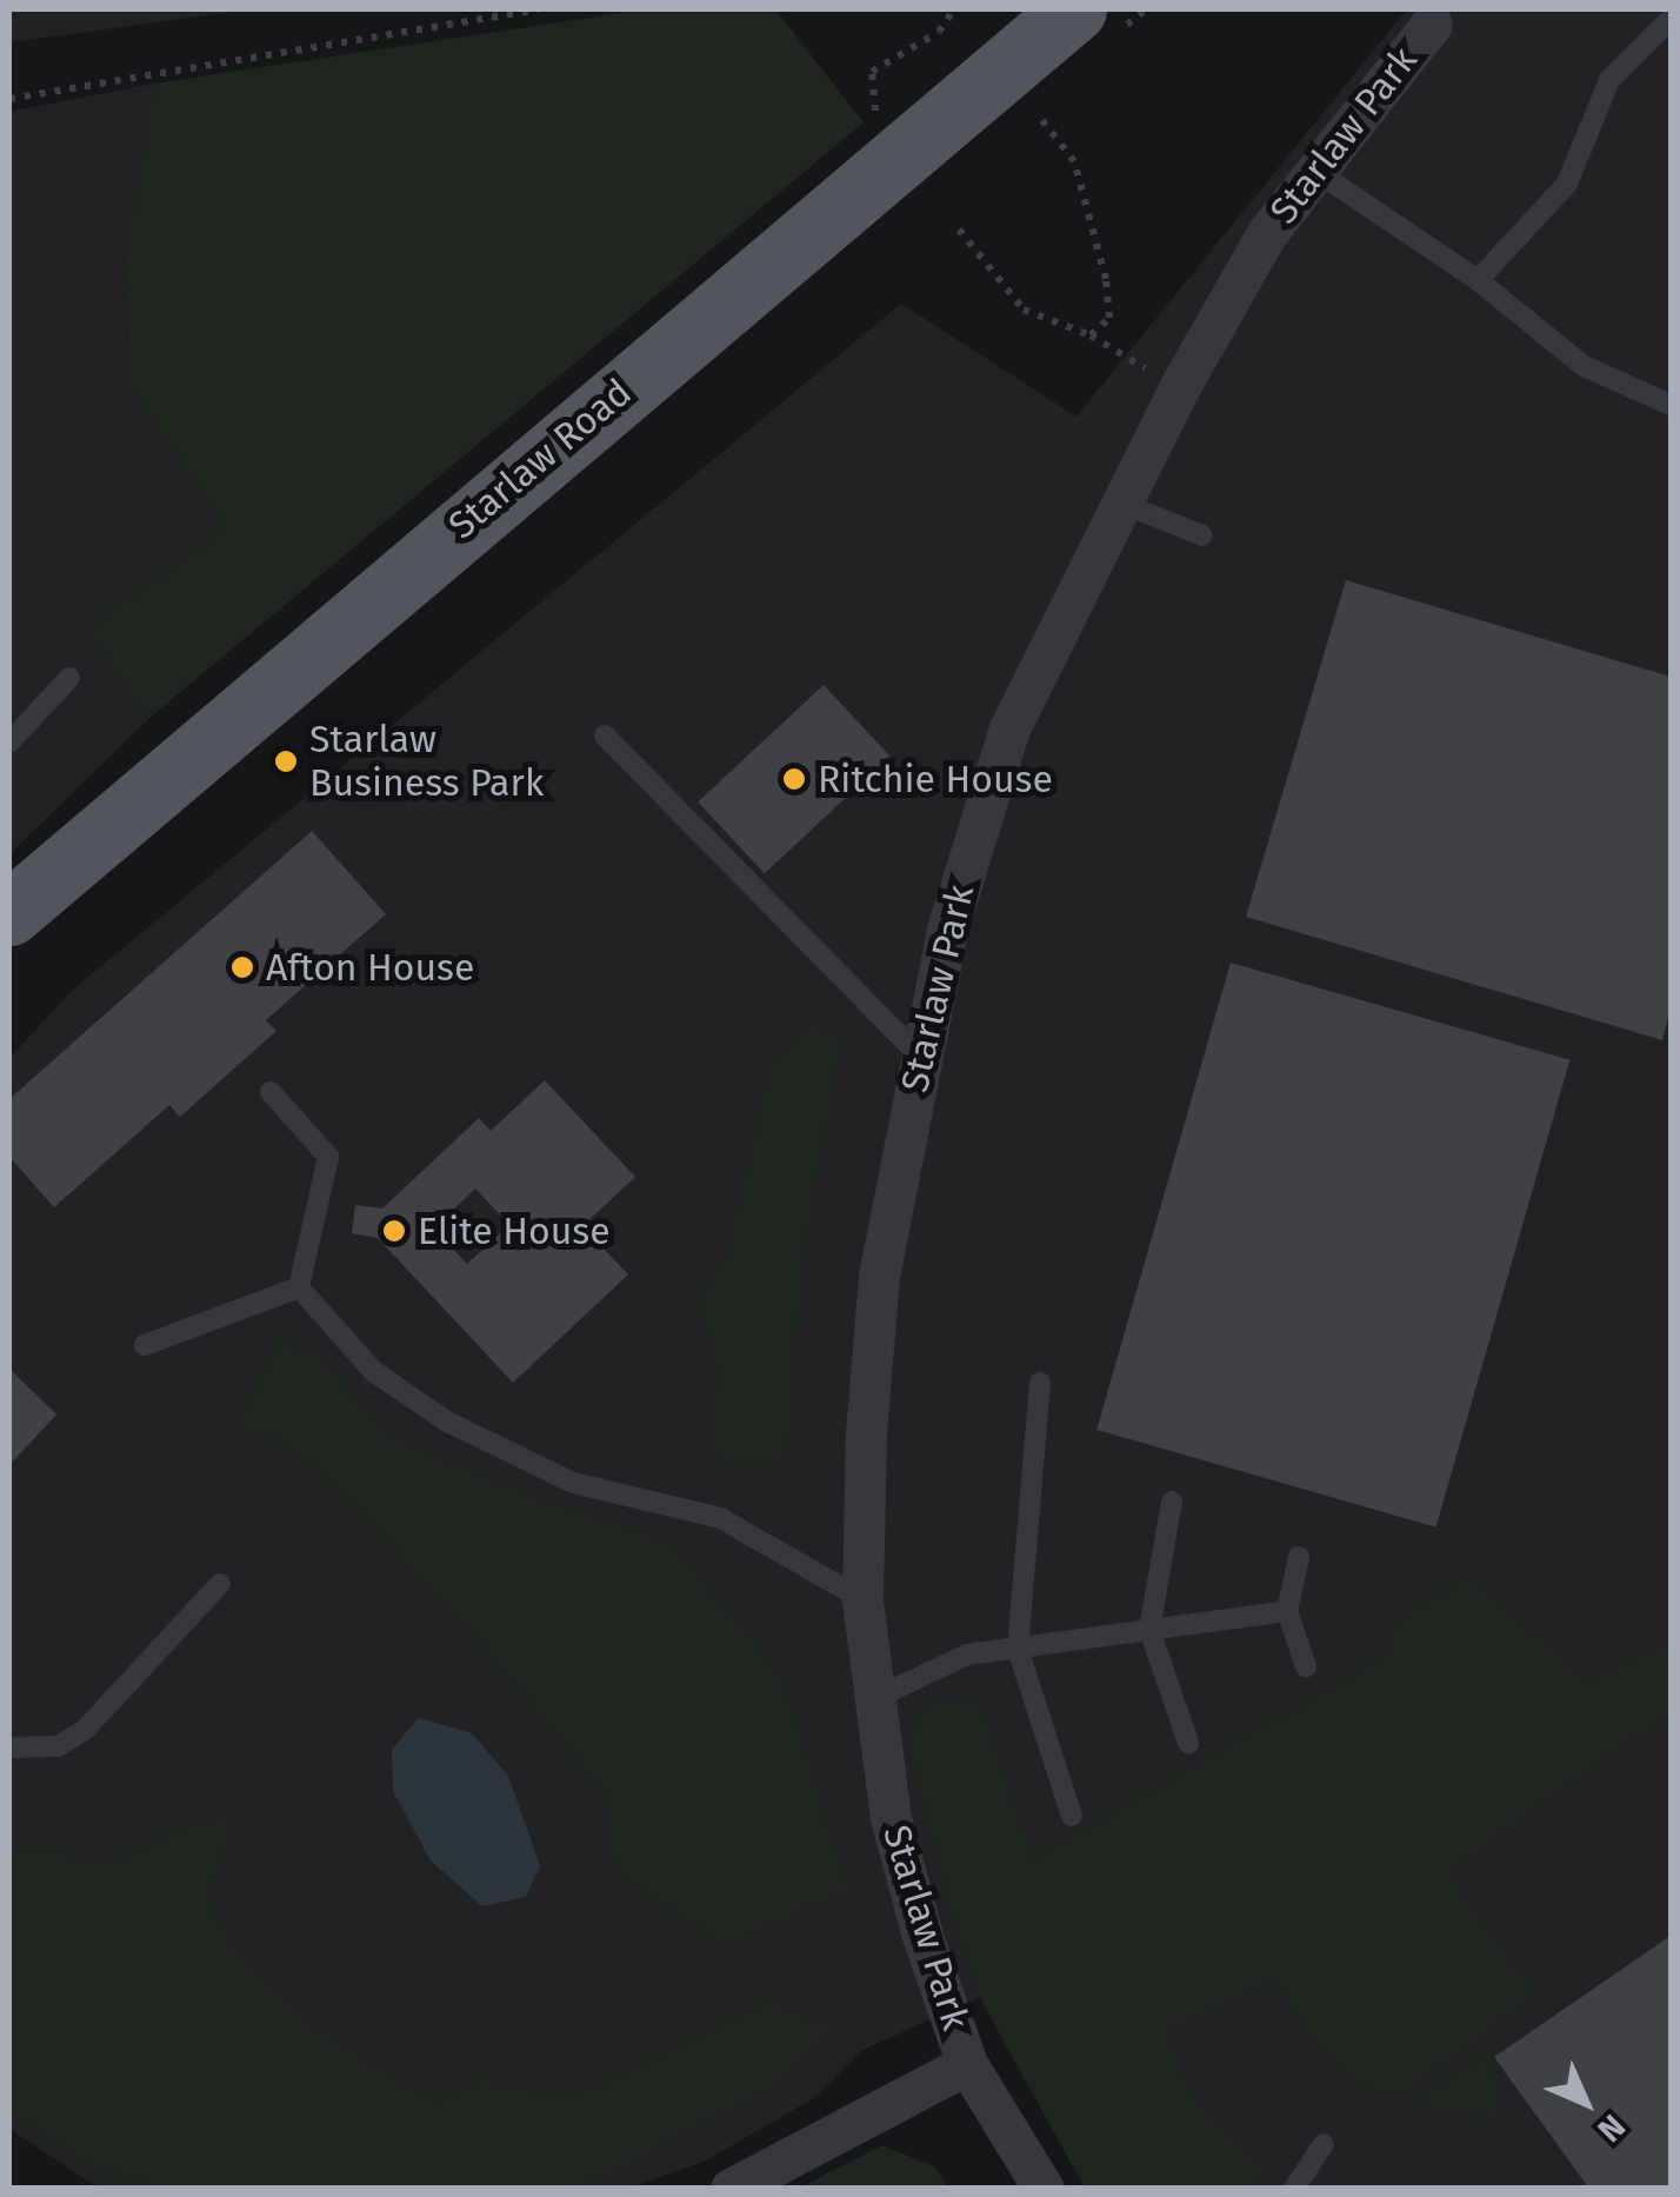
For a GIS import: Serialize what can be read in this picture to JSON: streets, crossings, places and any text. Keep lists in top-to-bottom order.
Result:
{
  "streets": {
    "main road": ["Starlaw Road"],
    "street": ["Starlaw Park"]
  },
  "places": [
    "Starlaw Business Park",
    "Ritchie House",
    "Afton House",
    "Elite House"
  ],
  "north": "bottom right"
}
